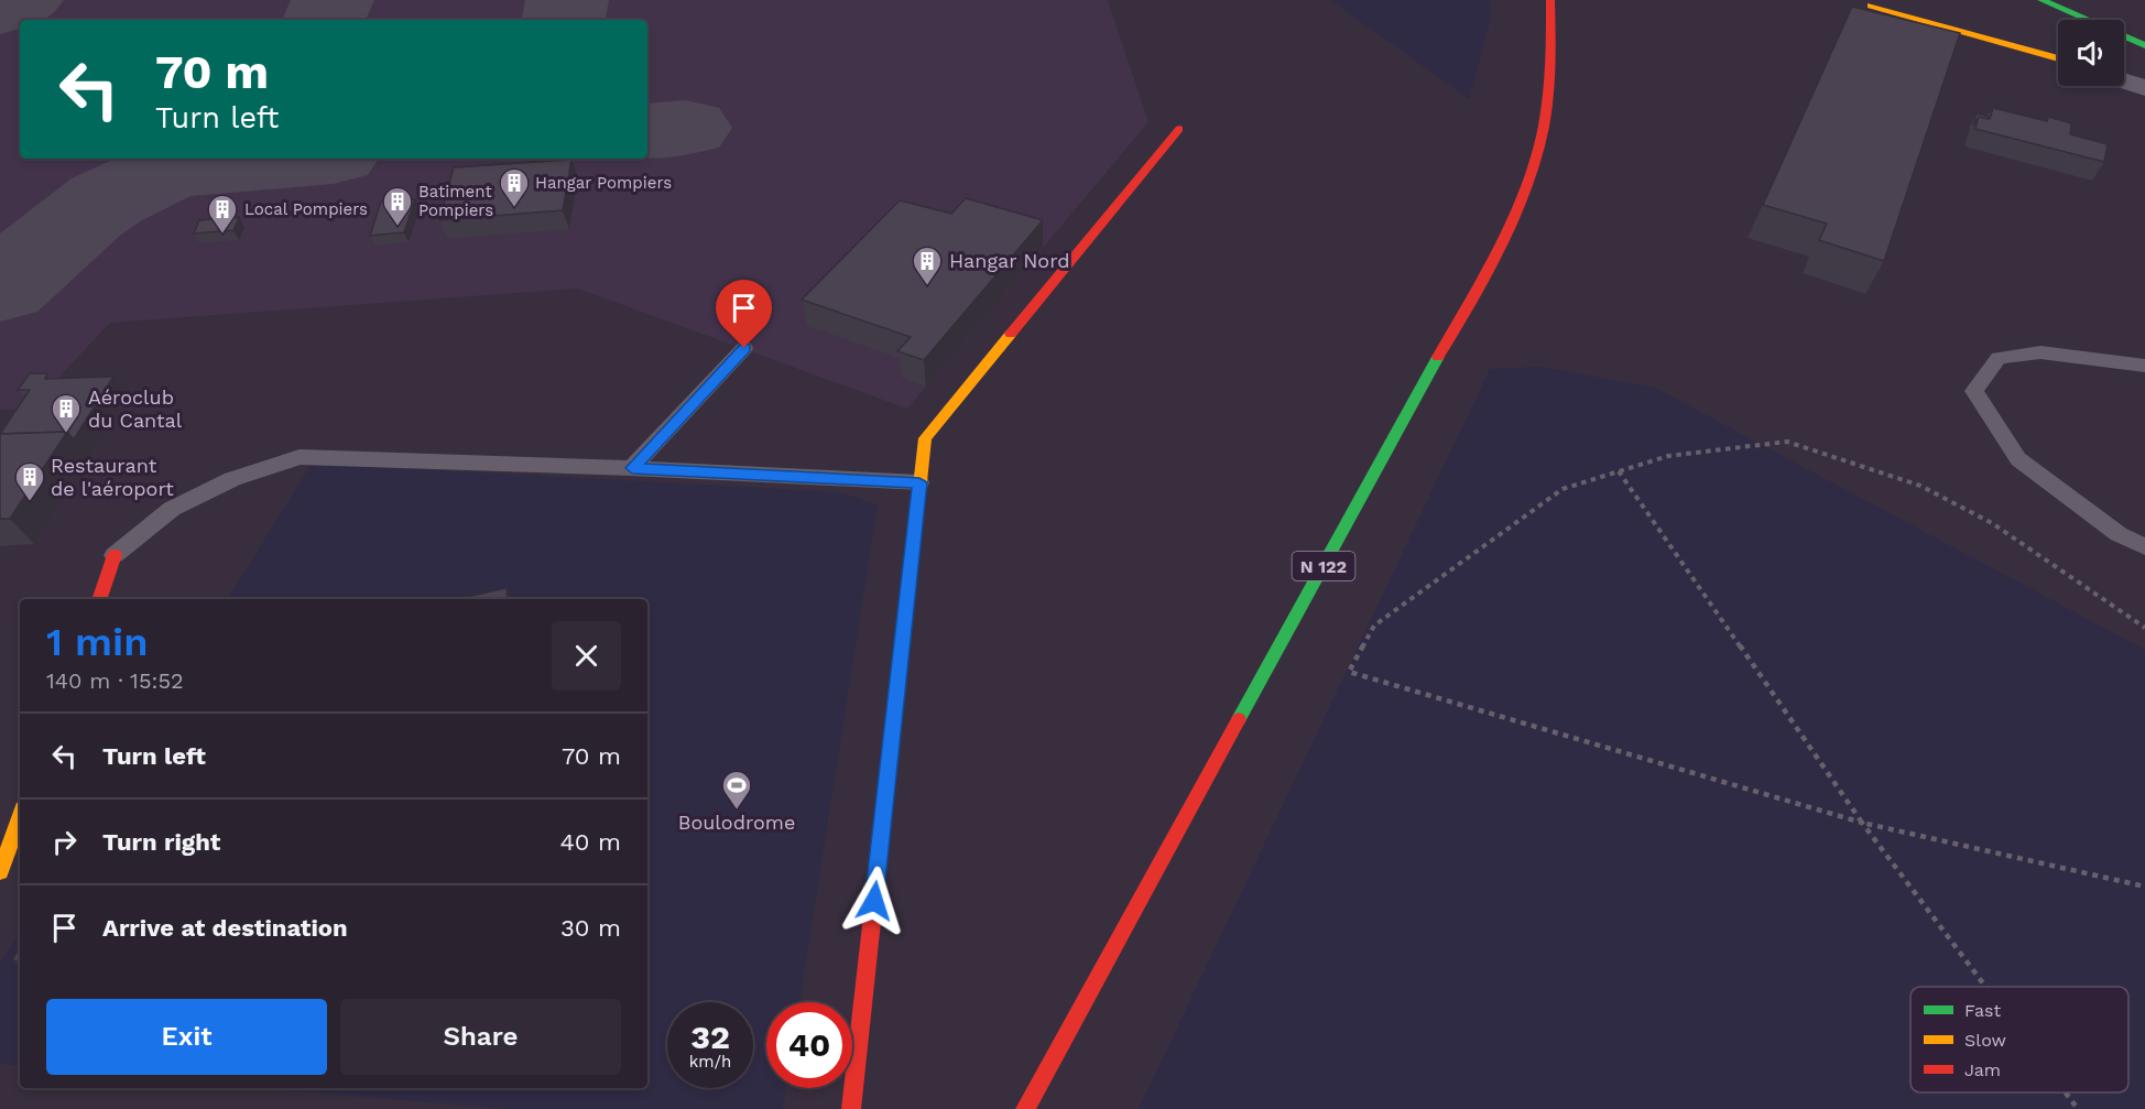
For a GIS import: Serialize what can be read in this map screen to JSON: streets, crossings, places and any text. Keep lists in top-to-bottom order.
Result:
{
  "streets": {
    "main road": ["N 122"]
  },
  "places": {
    "building": [
      "Hangar Pompiers",
      "Batiment Pompiers",
      "Local Pompiers",
      "Hangar Nord",
      "Aéroclub du Cantal",
      "Restaurant de l'aéroport"
    ],
    "sports": ["Boulodrome"]
  },
  "legend": ["Fast", "Slow", "Jam"],
  "page": {
    "turn": ["70 m", "Turn left"],
    "heading": ["1 min", "140 m · 15:52"],
    "list": [
      {
        "name": "Turn left",
        "value": "70 m"
      },
      {
        "name": "Turn right",
        "value": "40 m"
      },
      {
        "name": "Arrive at destination",
        "value": "30 m"
      }
    ],
    "buttons": ["Exit", "Share"],
    "speed": "32 km/h",
    "limit": "40"
  }
}
